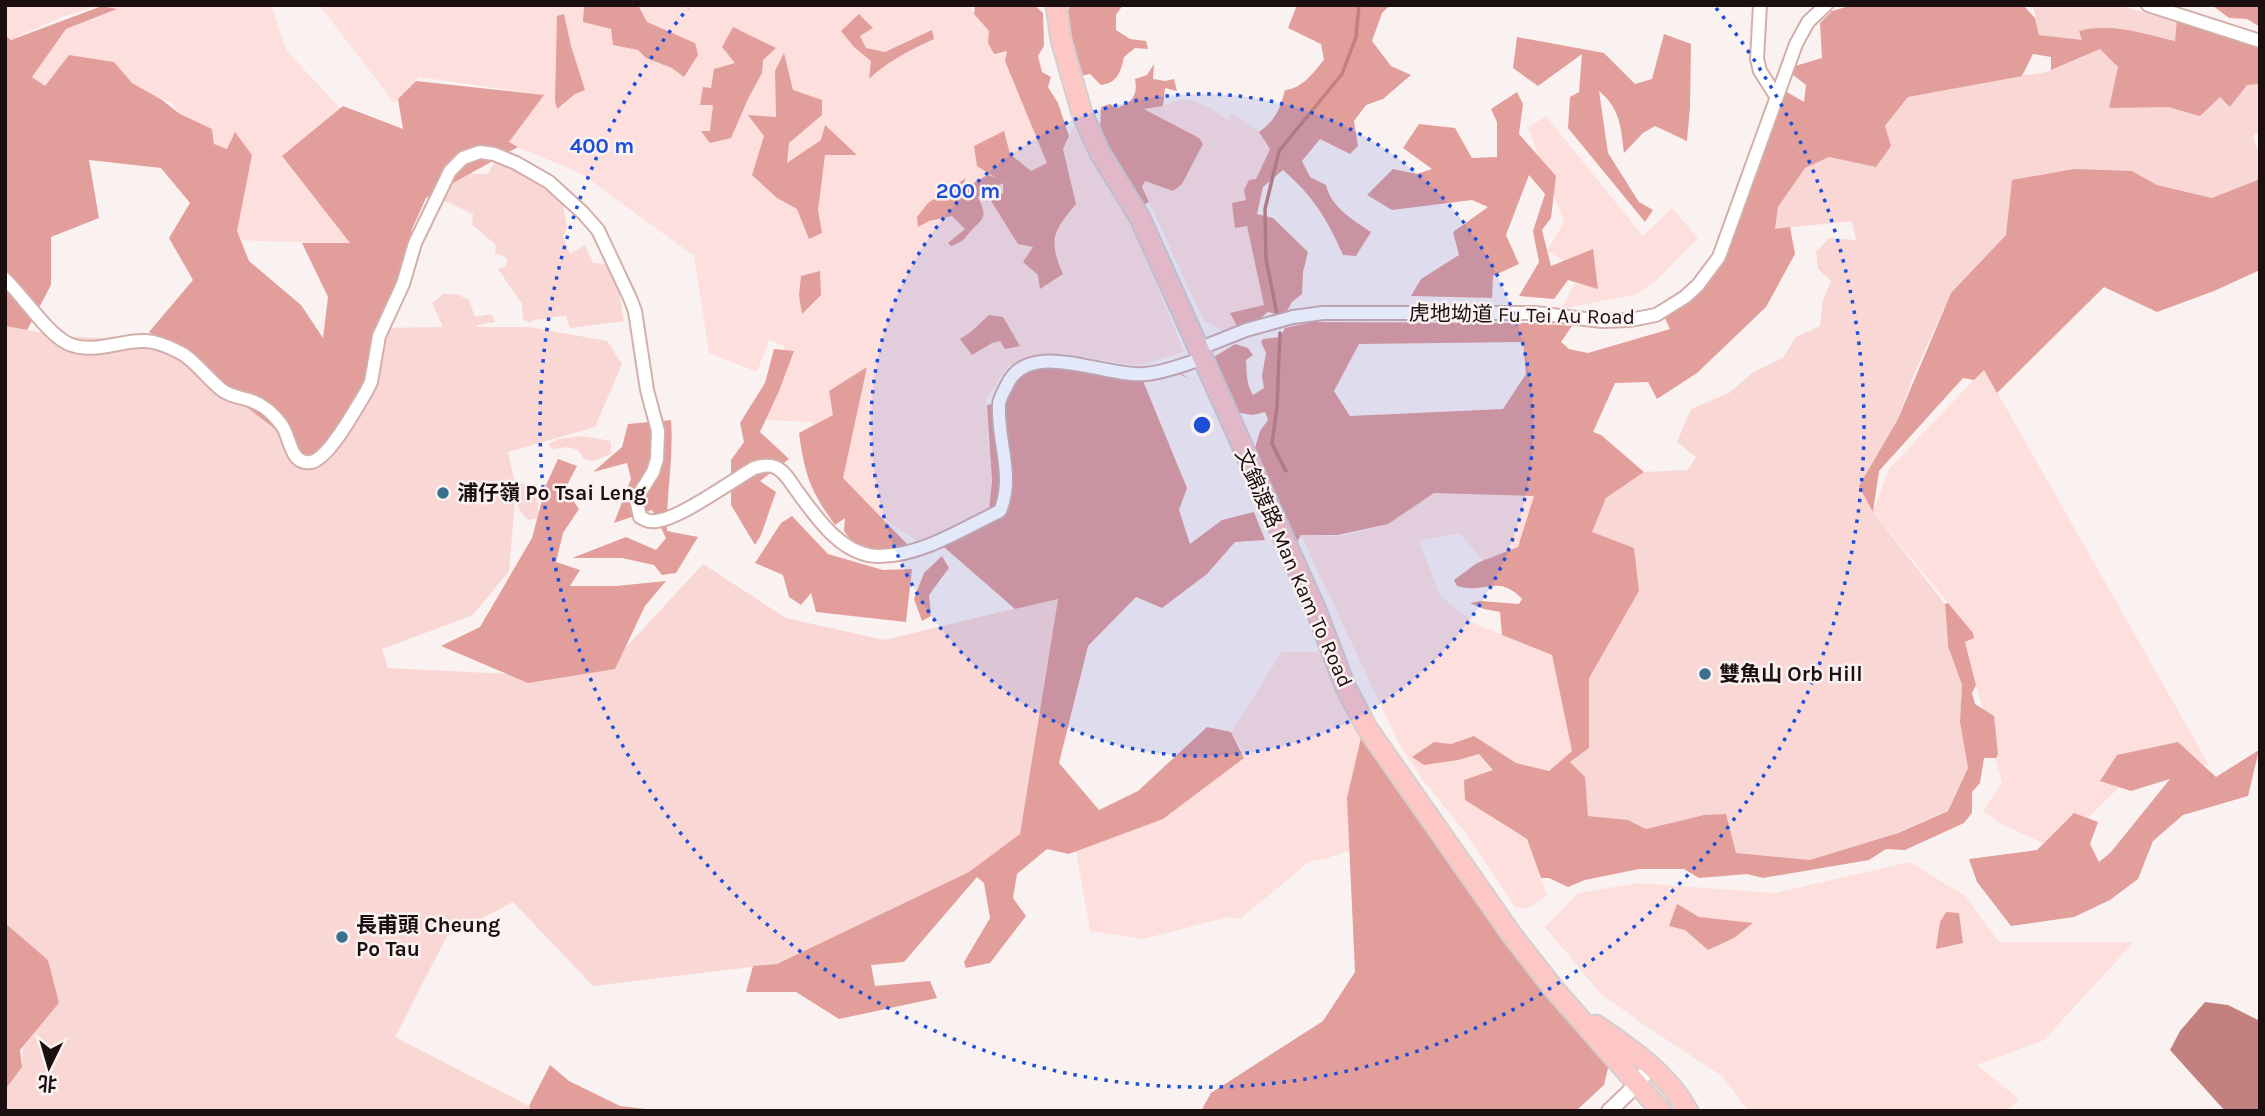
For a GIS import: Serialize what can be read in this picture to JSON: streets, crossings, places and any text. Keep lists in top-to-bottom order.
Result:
{
  "streets": {
    "main road": ["文錦渡路 Man Kam To Road"],
    "street": ["虎地坳道 Fu Tei Au Road"]
  },
  "crossings": [
    ["虎地坳道 Fu Tei Au Road", "文錦渡路 Man Kam To Road"]
  ],
  "places": ["浦仔嶺 Po Tsai Leng", "雙魚山 Orb Hill", "長甫頭 Cheung Po Tau"],
  "north": "bottom",
  "rings": ["400 m", "200 m"]
}
